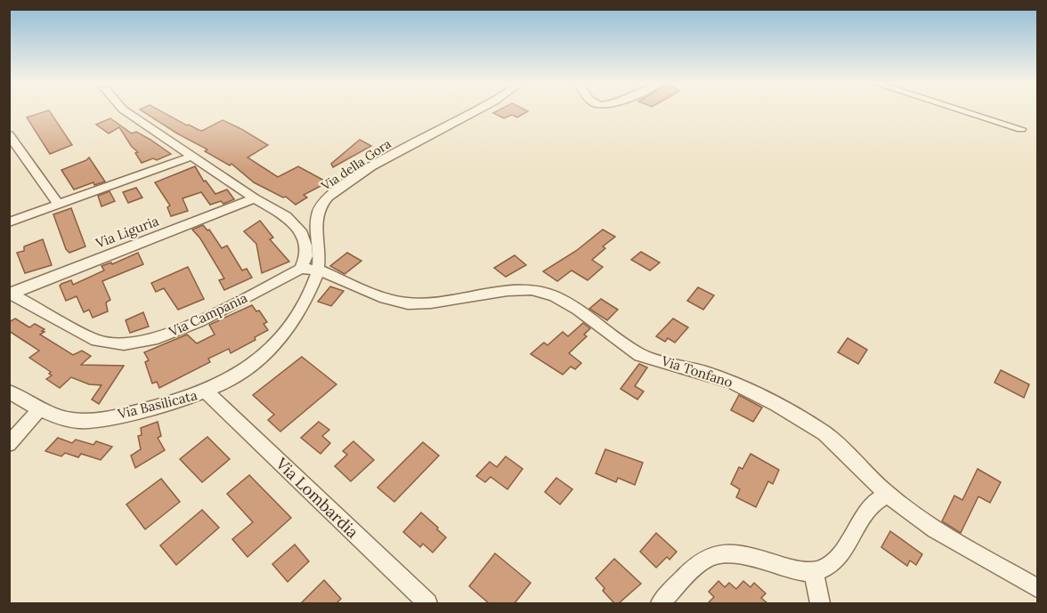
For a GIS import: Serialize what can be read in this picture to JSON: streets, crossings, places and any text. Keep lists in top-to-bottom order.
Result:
{
  "streets": {
    "street": [
      "Via della Gora",
      "Via Liguria",
      "Via Campania",
      "Via Tonfano",
      "Via Basilicata",
      "Via Lombardia"
    ]
  },
  "crossings": [
    ["Via della Gora", "Via Tonfano"],
    ["Via della Gora", "Via Basilicata"],
    ["Via Liguria", "Via Campania"],
    ["Via Tonfano", "Via Basilicata"],
    ["Via Basilicata", "Via Lombardia"]
  ]
}
